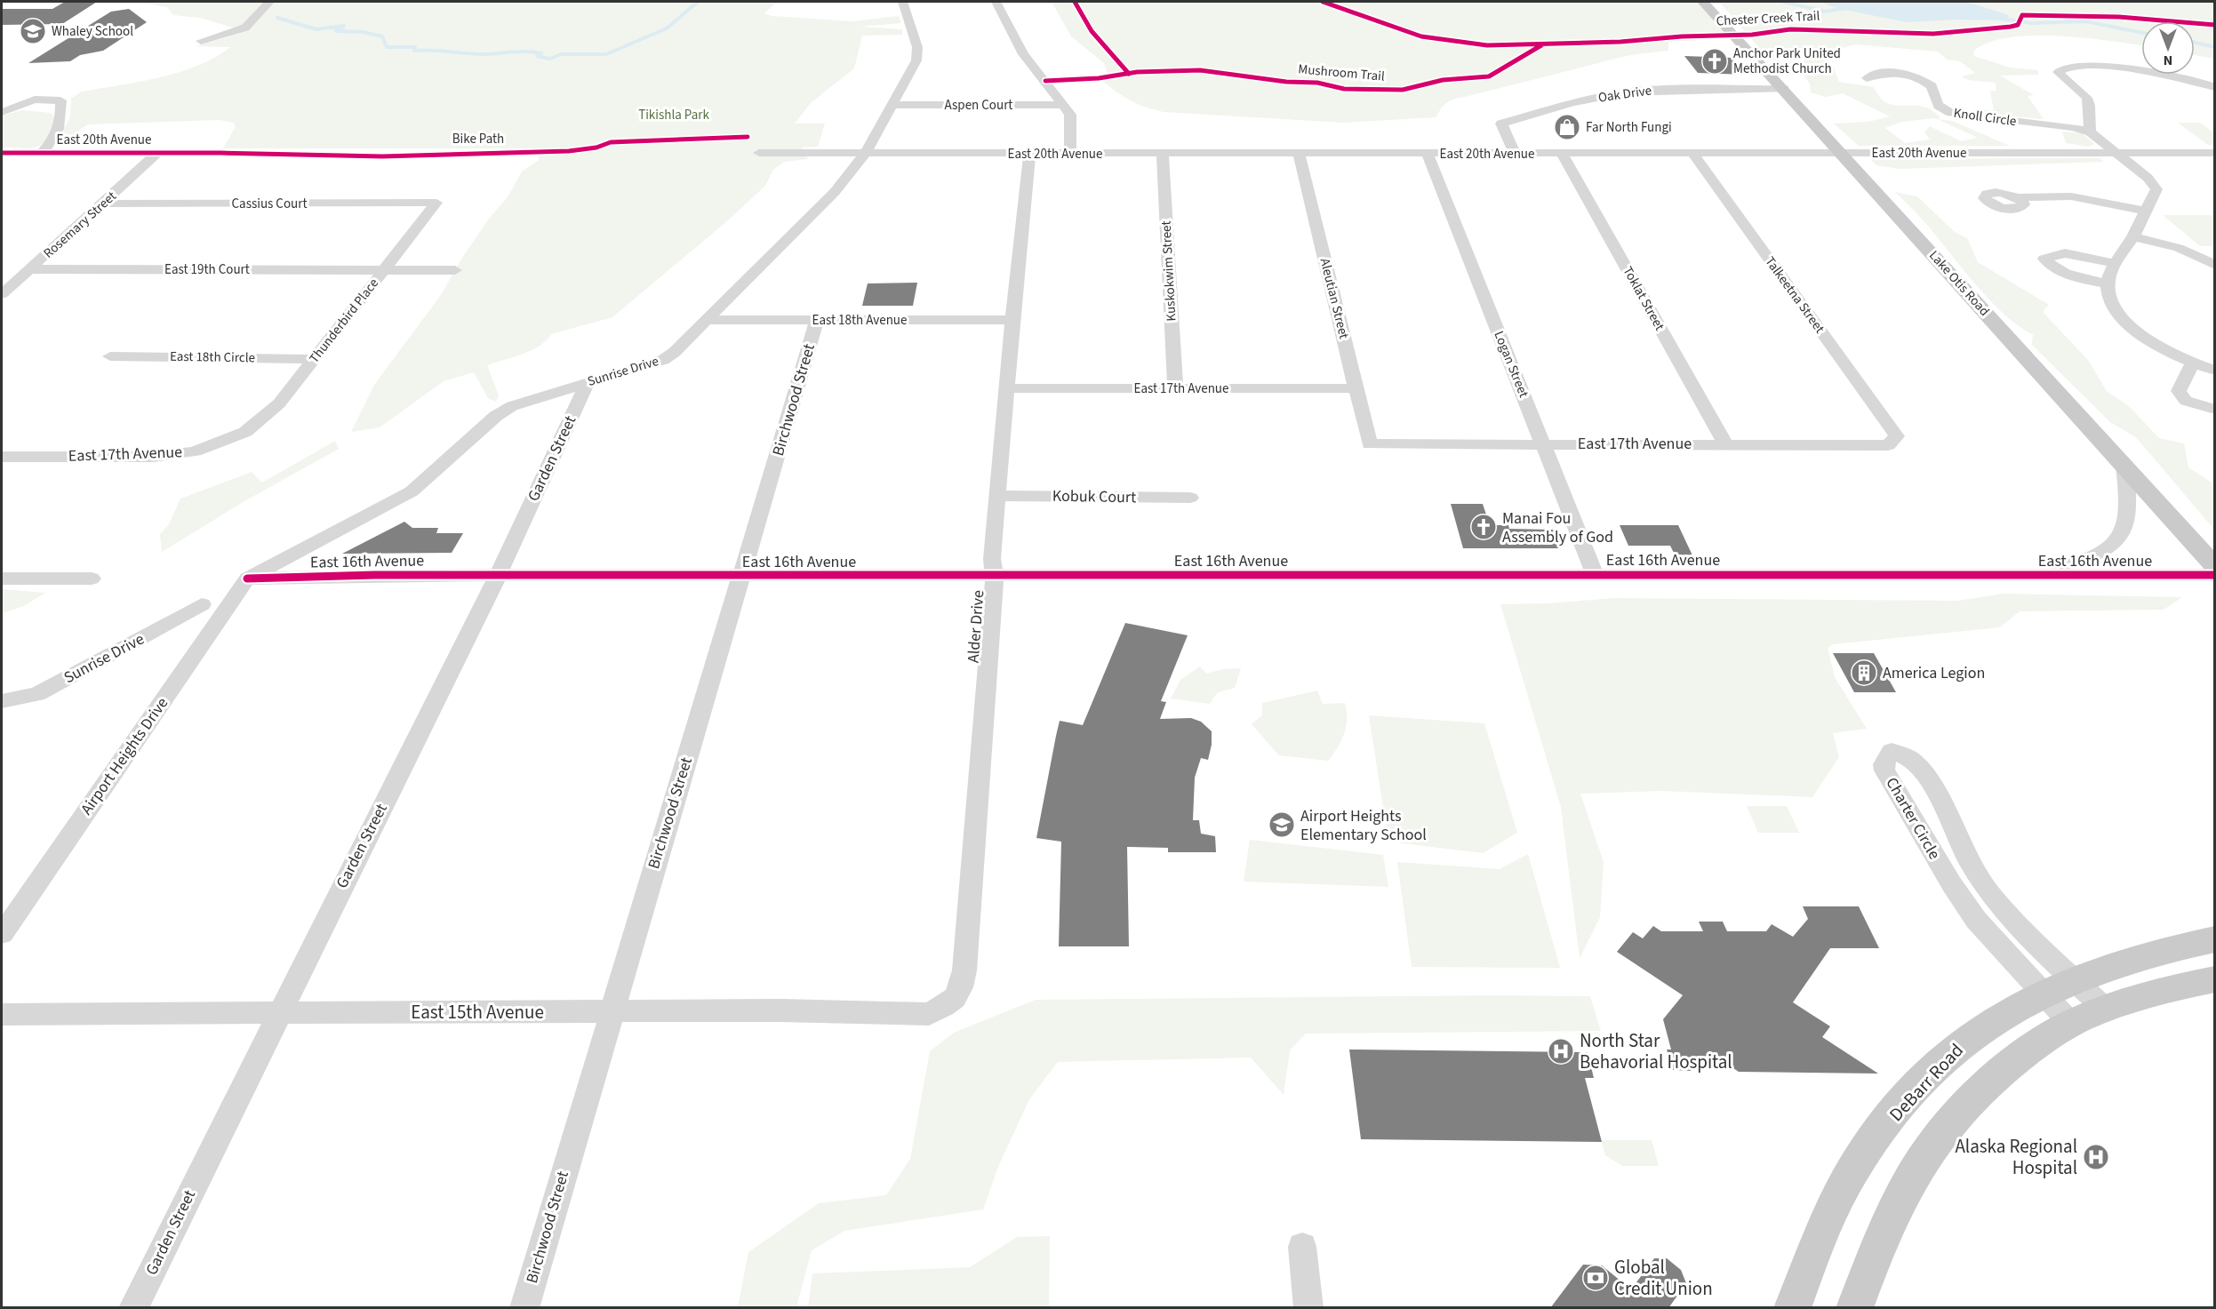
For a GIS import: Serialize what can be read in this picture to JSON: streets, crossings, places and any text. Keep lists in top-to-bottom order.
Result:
{
  "streets": {
    "main road": ["Lake Otis Road", "DeBarr Road"],
    "street": [
      "Oak Drive",
      "Aspen Court",
      "Knoll Circle",
      "East 20th Avenue",
      "Cassius Court",
      "Rosemary Street",
      "East 19th Court",
      "Kuskokwim Street",
      "Talkeetna Street",
      "Aleutian Street",
      "Toklat Street",
      "East 18th Avenue",
      "Thunderbird Place",
      "East 18th Circle",
      "Logan Street",
      "Sunrise Drive",
      "East 17th Avenue",
      "Birchwood Street",
      "Garden Street",
      "Kobuk Court",
      "East 16th Avenue",
      "Alder Drive",
      "Airport Heights Drive",
      "Charter Circle",
      "East 15th Avenue"
    ],
    "cycle path": ["Chester Creek Trail", "Mushroom Trail", "Bike Path"]
  },
  "crossings": [
    ["Oak Drive", "East 20th Avenue"],
    ["Oak Drive", "Lake Otis Road"],
    ["Aspen Court", "Sunrise Drive"],
    ["East 20th Avenue", "Rosemary Street"],
    ["East 20th Avenue", "Kuskokwim Street"],
    ["East 20th Avenue", "Lake Otis Road"],
    ["East 20th Avenue", "Talkeetna Street"],
    ["East 20th Avenue", "Aleutian Street"],
    ["East 20th Avenue", "Toklat Street"],
    ["East 20th Avenue", "Logan Street"],
    ["East 20th Avenue", "Sunrise Drive"],
    ["East 20th Avenue", "Alder Drive"],
    ["Cassius Court", "Rosemary Street"],
    ["Cassius Court", "Thunderbird Place"],
    ["Rosemary Street", "East 19th Court"],
    ["East 19th Court", "Thunderbird Place"],
    ["Kuskokwim Street", "East 17th Avenue"],
    ["Lake Otis Road", "East 16th Avenue"],
    ["Talkeetna Street", "East 17th Avenue"],
    ["Aleutian Street", "East 17th Avenue"],
    ["Toklat Street", "East 17th Avenue"],
    ["East 18th Avenue", "Sunrise Drive"],
    ["East 18th Avenue", "Birchwood Street"],
    ["East 18th Avenue", "Alder Drive"],
    ["Thunderbird Place", "East 18th Circle"],
    ["Thunderbird Place", "East 17th Avenue"],
    ["Logan Street", "East 17th Avenue"],
    ["Logan Street", "East 16th Avenue"],
    ["Sunrise Drive", "Garden Street"],
    ["Sunrise Drive", "East 16th Avenue"],
    ["Sunrise Drive", "Airport Heights Drive"],
    ["East 17th Avenue", "Alder Drive"],
    ["Birchwood Street", "East 16th Avenue"],
    ["Birchwood Street", "East 15th Avenue"],
    ["Garden Street", "East 16th Avenue"],
    ["Garden Street", "East 15th Avenue"],
    ["Kobuk Court", "Alder Drive"],
    ["East 16th Avenue", "Alder Drive"],
    ["East 16th Avenue", "Airport Heights Drive"],
    ["Alder Drive", "East 15th Avenue"],
    ["Charter Circle", "DeBarr Road"]
  ],
  "parks": ["Tikishla Park"],
  "places": {
    "school or university": ["Whaley School", "Airport Heights Elementary School"],
    "church": ["Anchor Park United Methodist Church", "Manai Fou Assembly of God"],
    "shop": ["Far North Fungi"],
    "building": ["America Legion"],
    "hospital": ["North Star Behavorial Hospital", "Alaska Regional Hospital"],
    "bank": ["Global Credit Union"]
  },
  "north": "bottom"
}
